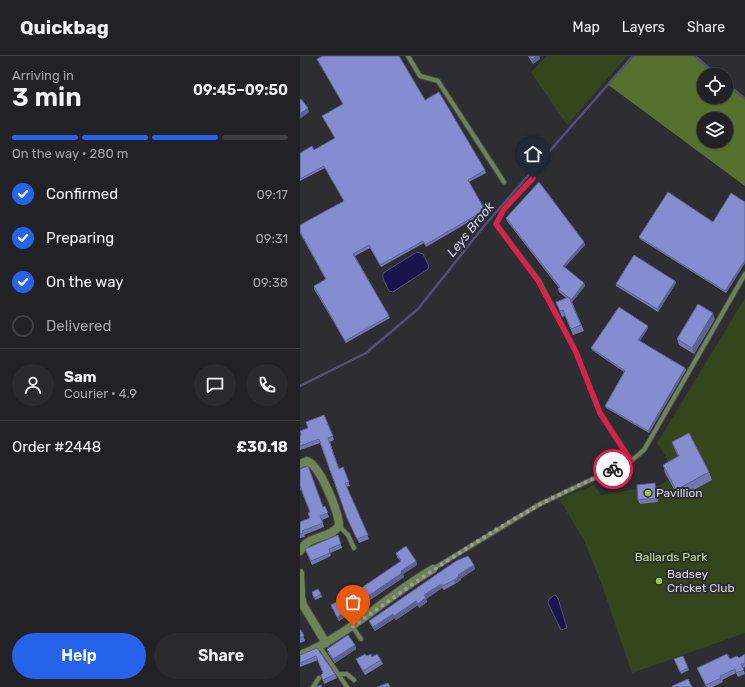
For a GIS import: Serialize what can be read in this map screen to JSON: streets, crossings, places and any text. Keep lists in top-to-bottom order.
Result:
{
  "water": ["Leys Brook"],
  "parks": ["Ballards Park"],
  "places": ["Pavillion", "Badsey Cricket Club"],
  "page": {
    "header": "Quickbag",
    "nav": ["Map", "Layers", "Share"],
    "heading": ["3 min", "Arriving in", "09:45–09:50"],
    "panel": [
      "Sam",
      "Courier · 4.9",
      "Order #2448",
      "£30.18"
    ],
    "bar": "On the way · 280 m",
    "list": [
      ["Confirmed", "09:17"],
      ["Preparing", "09:31"],
      ["On the way", "09:38"],
      "Delivered"
    ],
    "buttons": ["Help", "Share"]
  }
}
